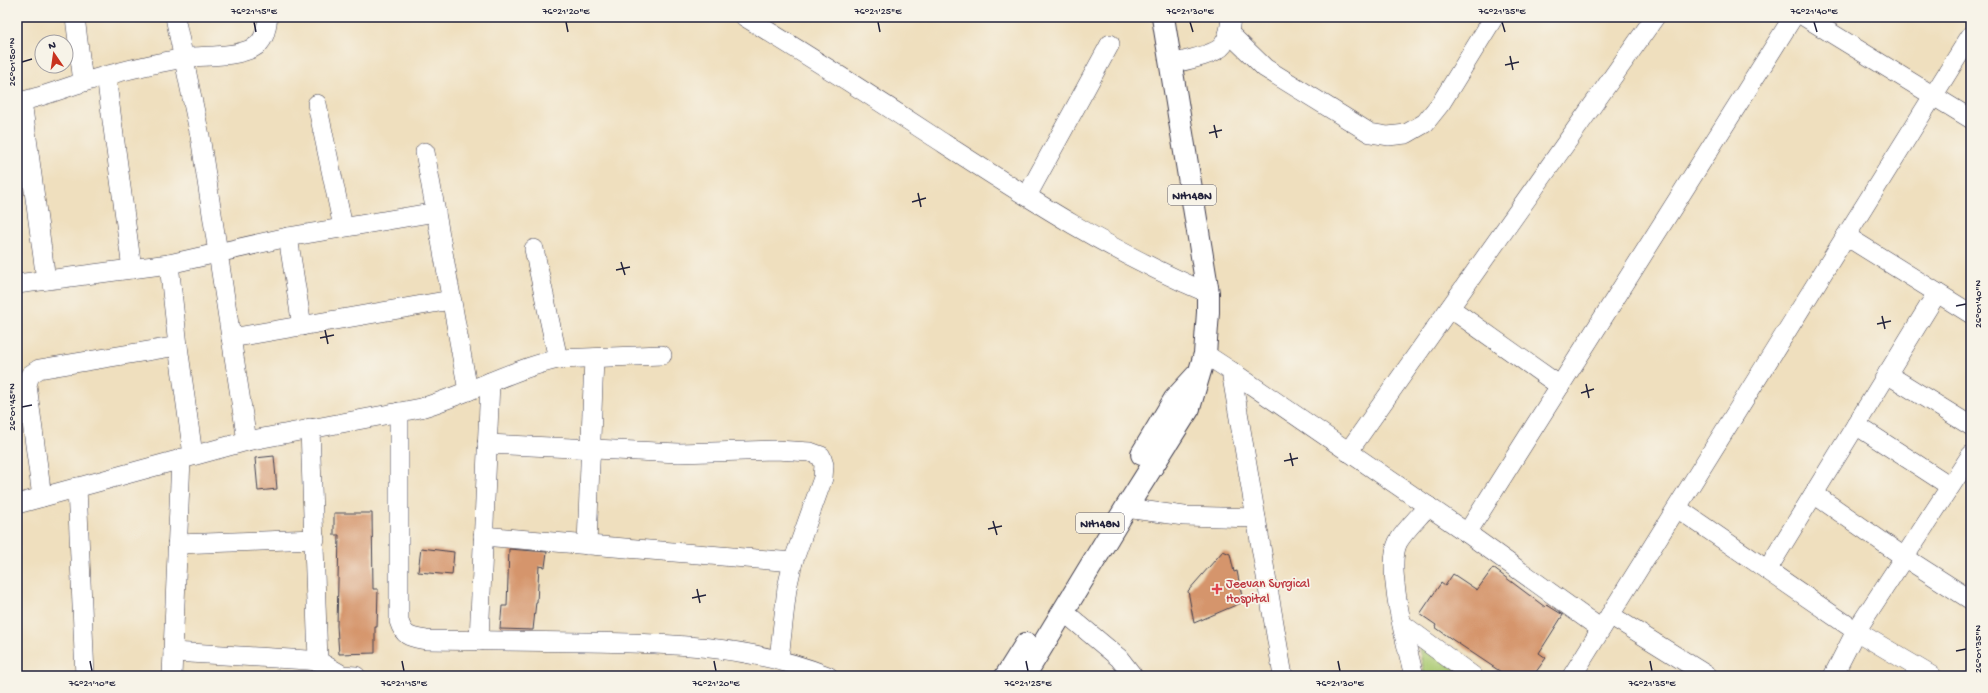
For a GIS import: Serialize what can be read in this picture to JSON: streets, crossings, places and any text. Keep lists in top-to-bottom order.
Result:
{
  "streets": {
    "highway": ["NH148N"]
  },
  "places": {
    "health": ["Jeevan Surgical Hospital"]
  },
  "north": "top",
  "coordinates": [
    "76°21'15\"E",
    "76°21'20\"E",
    "76°21'25\"E",
    "76°21'30\"E",
    "76°21'35\"E",
    "76°21'40\"E",
    "26°01'50\"N",
    "26°01'40\"N",
    "26°01'45\"N",
    "26°01'35\"N",
    "76°21'10\"E"
  ]
}
